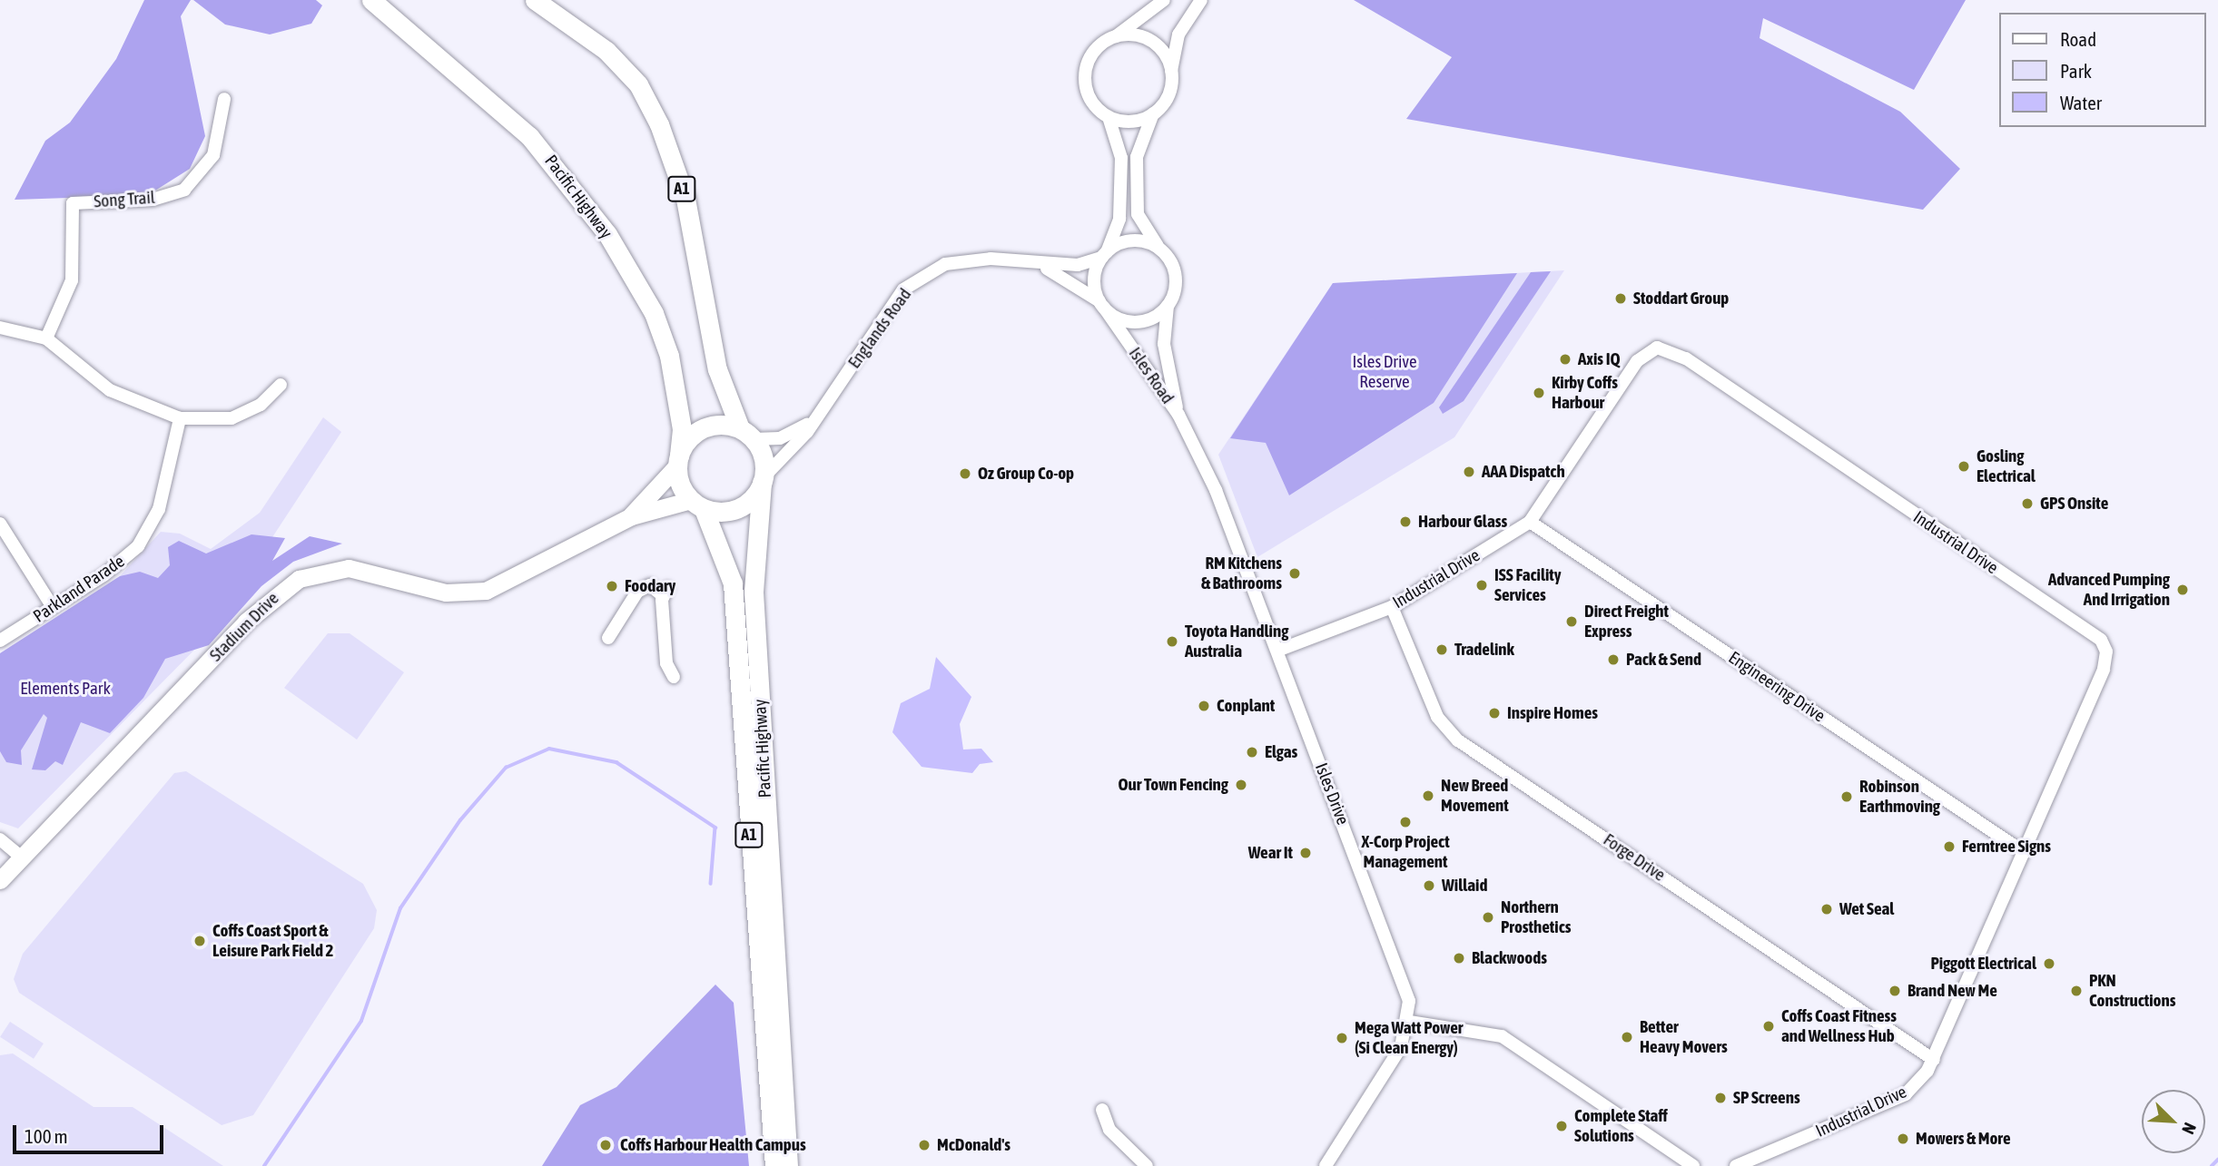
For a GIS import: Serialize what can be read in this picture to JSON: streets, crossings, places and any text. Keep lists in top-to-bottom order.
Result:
{
  "streets": {
    "highway": ["A1", "Pacific Highway"],
    "main road": ["Stadium Drive"],
    "street": [
      "Song Trail",
      "Englands Road",
      "Isles Road",
      "Industrial Drive",
      "Parkland Parade",
      "Engineering Drive",
      "Isles Drive",
      "Forge Drive"
    ]
  },
  "crossings": [
    ["A1", "Pacific Highway"],
    ["A1", "Stadium Drive"],
    ["Pacific Highway", "Stadium Drive"],
    ["Englands Road", "Isles Road"],
    ["Isles Road", "Isles Drive"],
    ["Industrial Drive", "Engineering Drive"],
    ["Industrial Drive", "Isles Drive"],
    ["Industrial Drive", "Forge Drive"]
  ],
  "parks": ["Isles Drive Reserve", "Elements Park"],
  "places": [
    "Stoddart Group",
    "Axis IQ",
    "Kirby Coffs Harbour",
    "Gosling Electrical",
    "AAA Dispatch",
    "Oz Group Co-op",
    "GPS Onsite",
    "Harbour Glass",
    "RM Kitchens & Bathrooms",
    "ISS Facility Services",
    "Foodary",
    "Advanced Pumping And Irrigation",
    "Direct Freight Express",
    "Toyota Handling Australia",
    "Tradelink",
    "Pack & Send",
    "Conplant",
    "Inspire Homes",
    "Elgas",
    "Our Town Fencing",
    "New Breed Movement",
    "Robinson Earthmoving",
    "X-Corp Project Management",
    "Ferntree Signs",
    "Wear It",
    "Willaid",
    "Wet Seal",
    "Northern Prosthetics",
    "Coffs Coast Sport & Leisure Park Field 2",
    "Blackwoods",
    "Piggott Electrical",
    "Brand New Me",
    "PKN Constructions",
    "Coffs Coast Fitness and Wellness Hub",
    "Better Heavy Movers",
    "Mega Watt Power (Si Clean Energy)",
    "SP Screens",
    "Complete Staff Solutions",
    "Mowers & More",
    "Coffs Harbour Health Campus",
    "McDonald's"
  ],
  "legend": ["Road", "Park", "Water"],
  "scale_bar": "100 m",
  "north": "bottom right"
}
